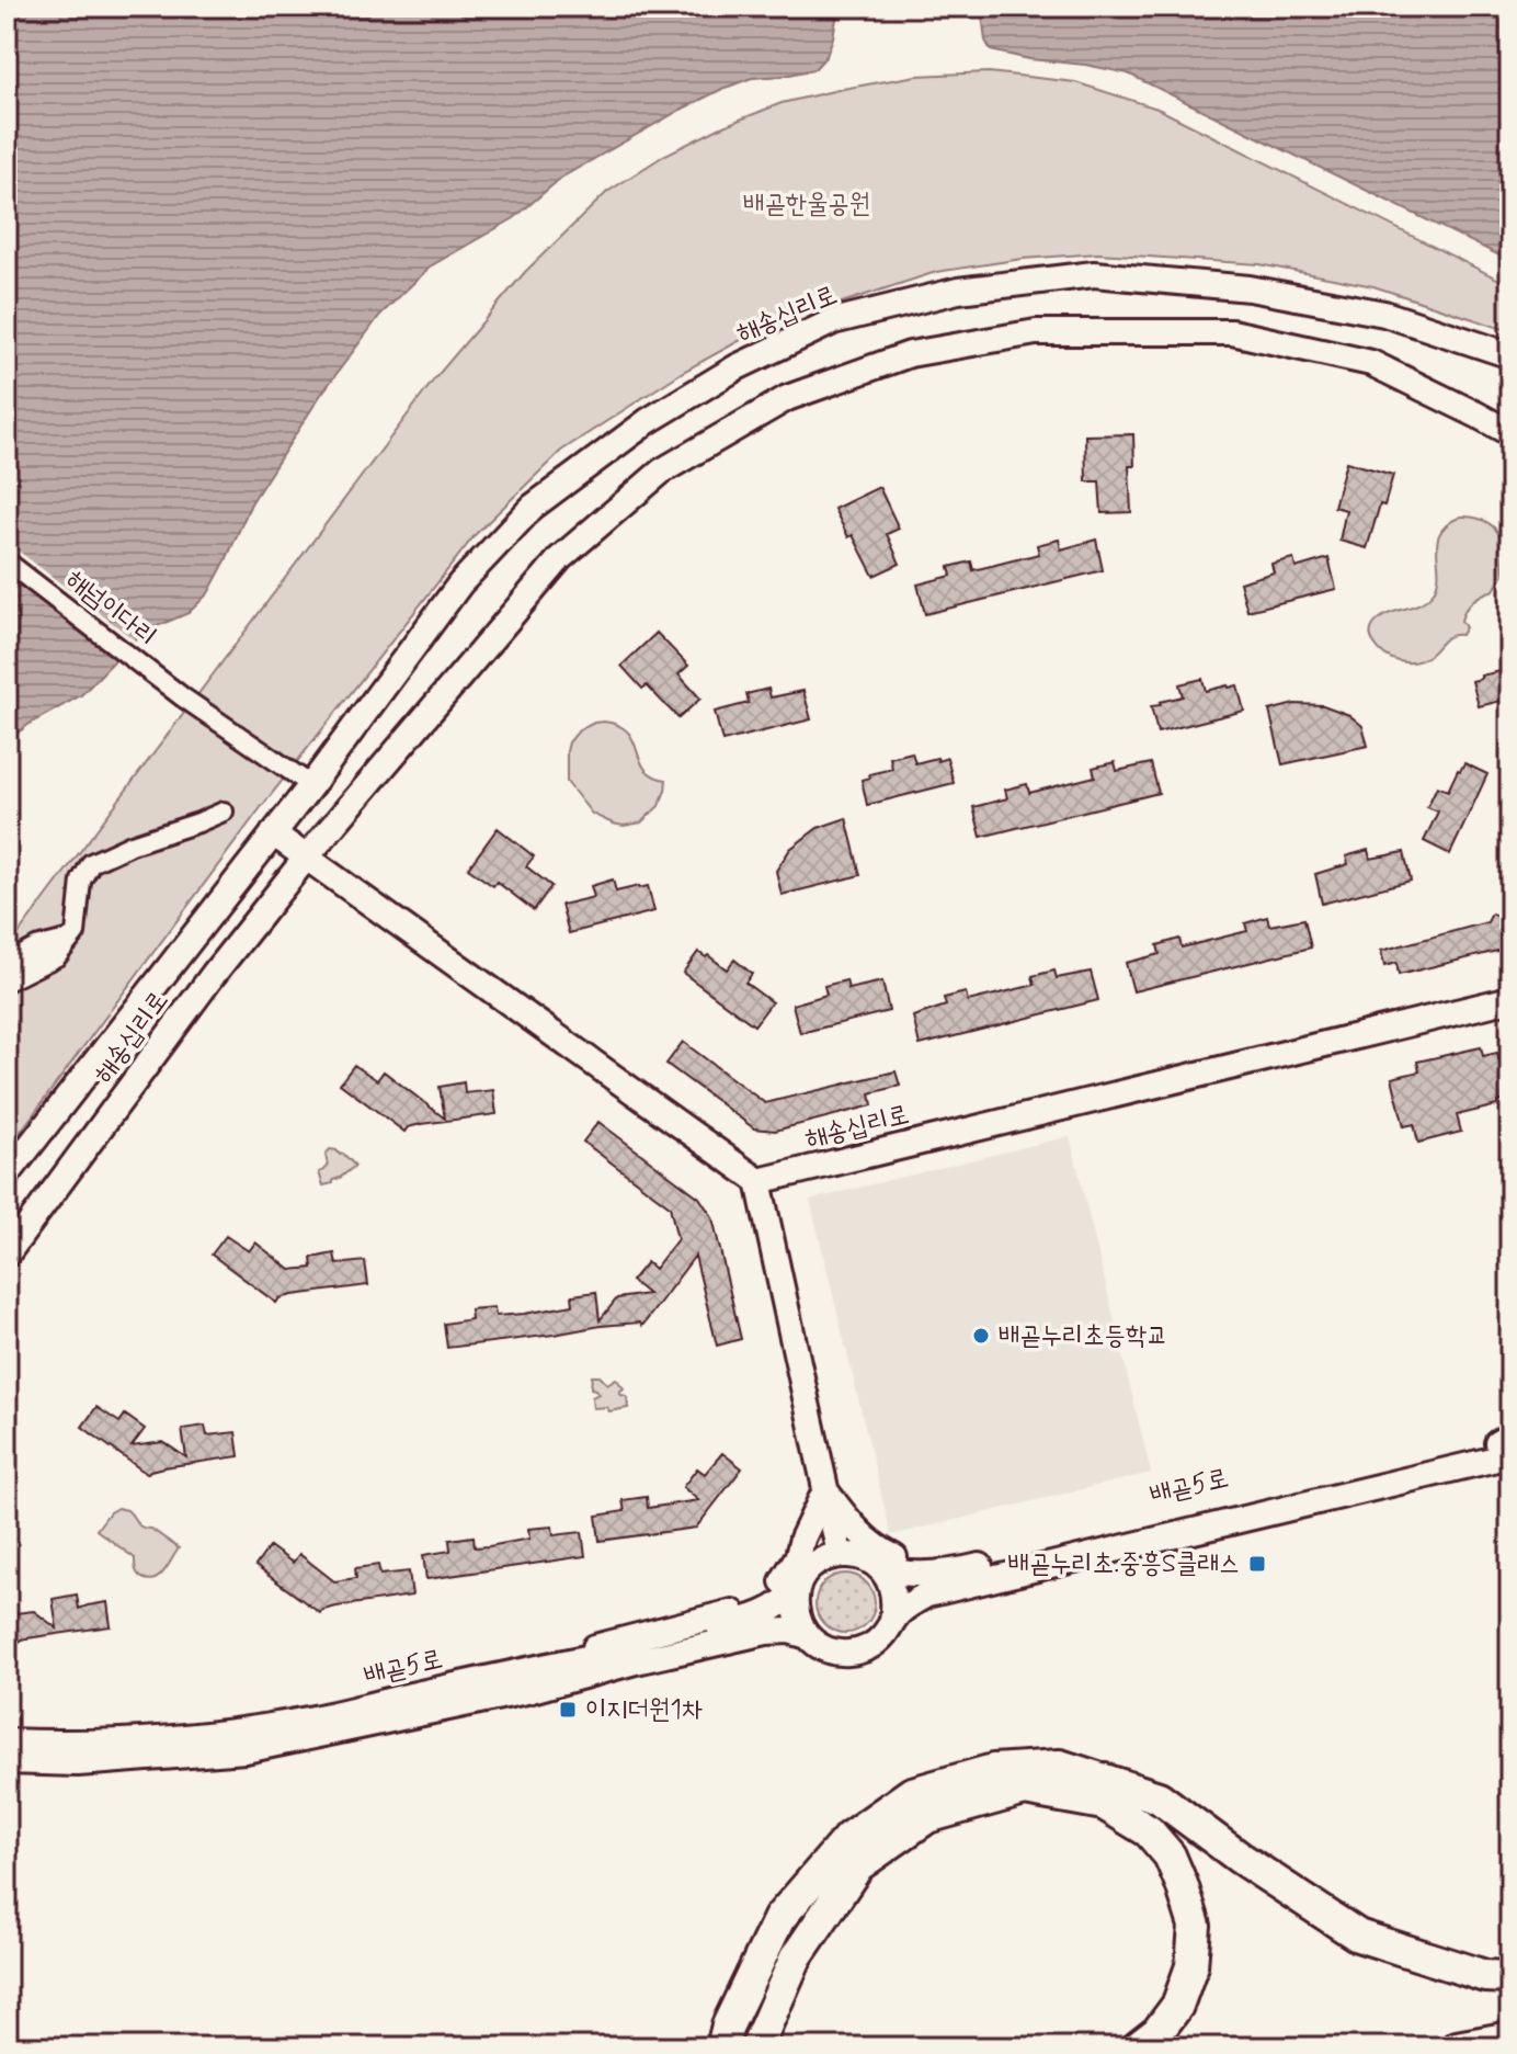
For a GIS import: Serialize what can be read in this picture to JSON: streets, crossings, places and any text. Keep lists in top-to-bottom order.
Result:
{
  "streets": {
    "street": ["해송십리로", "해넘이다리", "배곧5로"]
  },
  "crossings": [
    ["해송십리로", "해넘이다리"]
  ],
  "parks": ["배곧한울공원"],
  "places": {
    "other": ["배곧누리초등학교"],
    "transit": ["배곧누리초.중흥S클래스", "이지더원1차"]
  }
}
